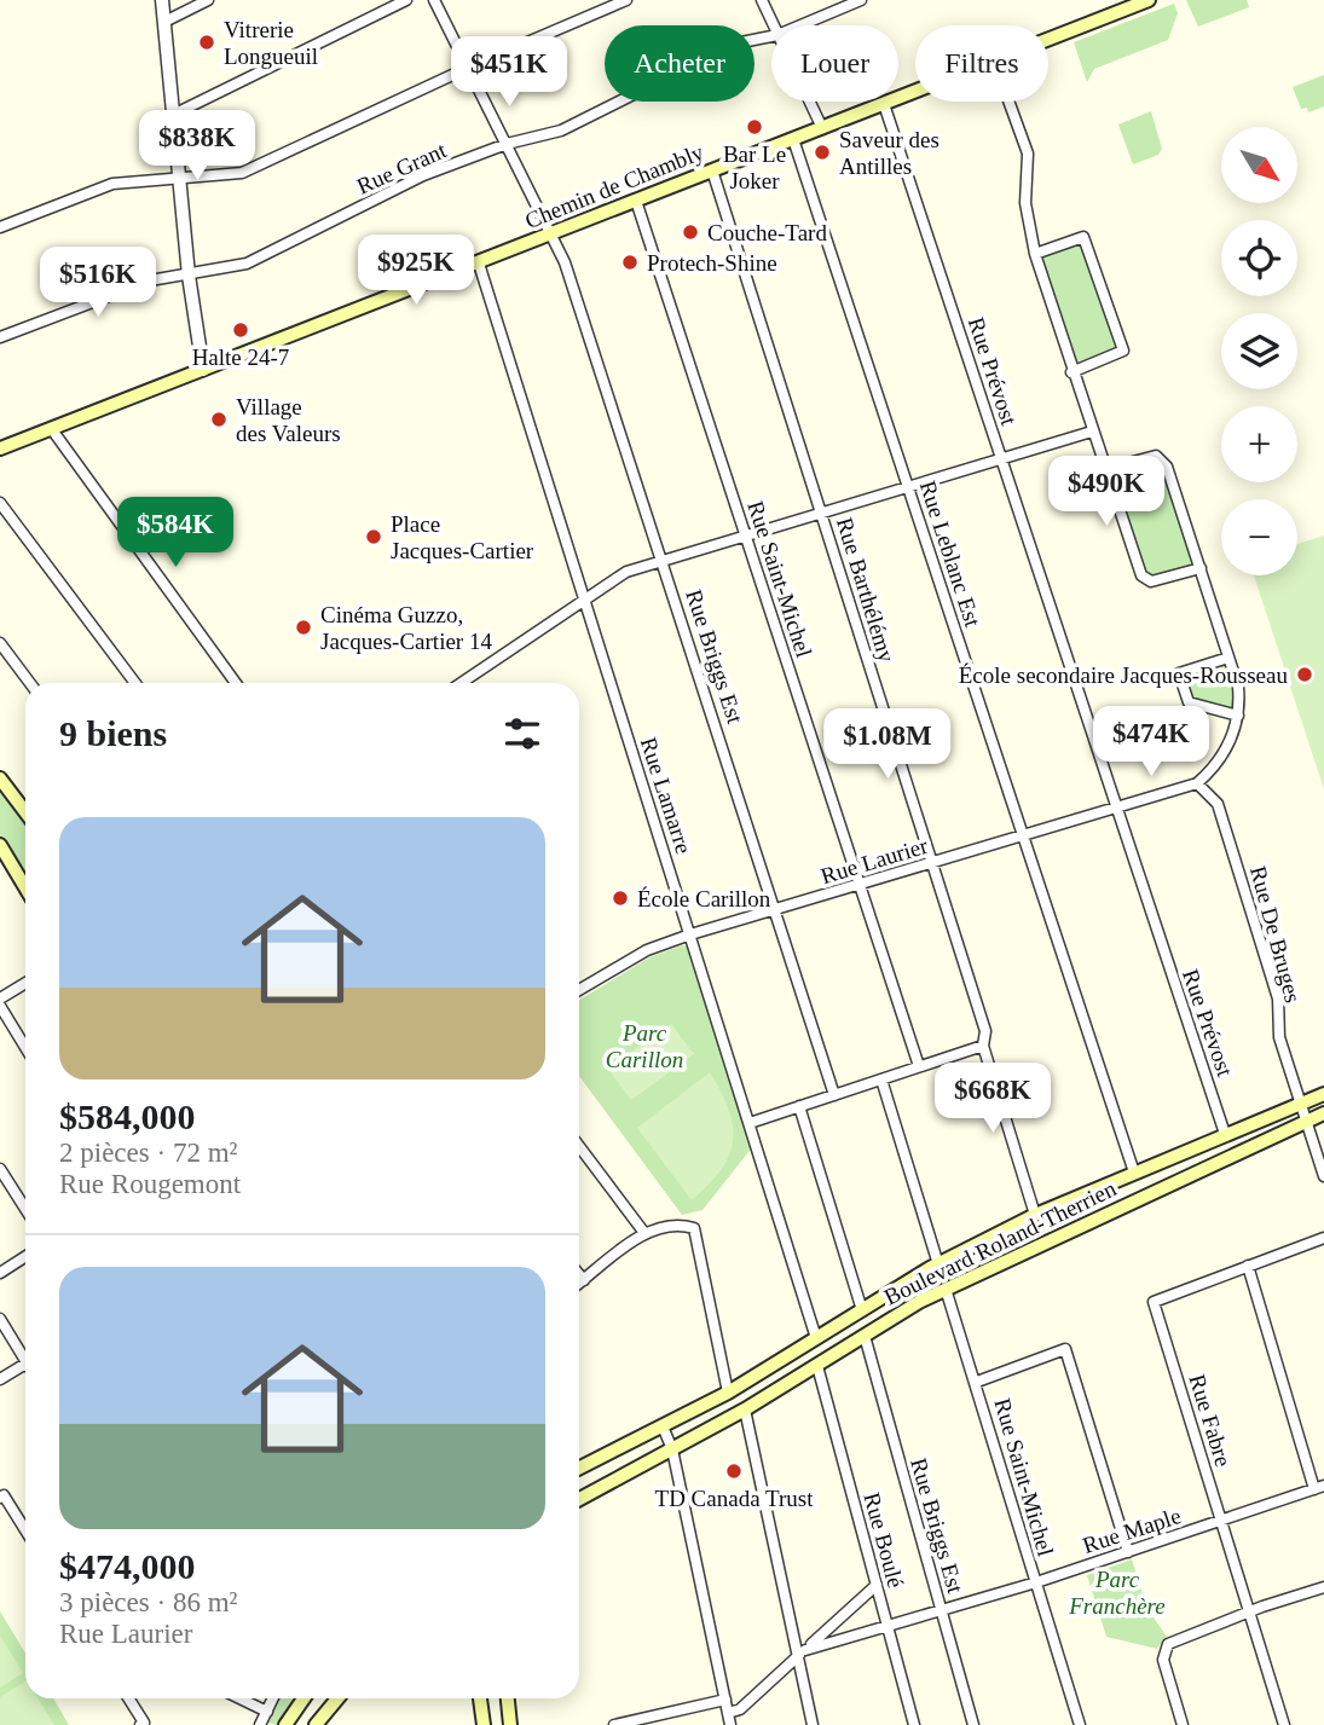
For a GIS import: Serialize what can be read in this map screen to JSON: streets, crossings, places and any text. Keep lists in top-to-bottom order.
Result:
{
  "streets": {
    "main road": ["Chemin de Chambly", "Boulevard Roland-Therrien"],
    "street": [
      "Rue Grant",
      "Rue Prévost",
      "Rue Leblanc Est",
      "Rue Saint-Michel",
      "Rue Barthélémy",
      "Rue Briggs Est",
      "Rue Lamarre",
      "Rue Laurier",
      "Rue De Bruges",
      "Rue Fabre",
      "Rue Maple",
      "Rue Boulé"
    ]
  },
  "crossings": [
    ["Rue Grant", "Rue Briggs Est"],
    ["Chemin de Chambly", "Rue Prévost"],
    ["Chemin de Chambly", "Rue Leblanc Est"],
    ["Chemin de Chambly", "Rue Saint-Michel"],
    ["Chemin de Chambly", "Rue Barthélémy"],
    ["Chemin de Chambly", "Rue Briggs Est"],
    ["Chemin de Chambly", "Rue Lamarre"],
    ["Rue Prévost", "Rue Laurier"],
    ["Rue Prévost", "Boulevard Roland-Therrien"],
    ["Rue Leblanc Est", "Rue Laurier"],
    ["Rue Leblanc Est", "Boulevard Roland-Therrien"],
    ["Rue Saint-Michel", "Rue Laurier"],
    ["Rue Saint-Michel", "Boulevard Roland-Therrien"],
    ["Rue Saint-Michel", "Rue Maple"],
    ["Rue Barthélémy", "Rue Laurier"],
    ["Rue Barthélémy", "Boulevard Roland-Therrien"],
    ["Rue Briggs Est", "Rue Laurier"],
    ["Rue Briggs Est", "Boulevard Roland-Therrien"],
    ["Rue Briggs Est", "Rue Maple"],
    ["Rue Lamarre", "Rue Laurier"],
    ["Rue Lamarre", "Boulevard Roland-Therrien"],
    ["Rue Laurier", "Rue De Bruges"],
    ["Rue De Bruges", "Boulevard Roland-Therrien"],
    ["Boulevard Roland-Therrien", "Rue Boulé"],
    ["Rue Fabre", "Rue Maple"],
    ["Rue Maple", "Rue Boulé"]
  ],
  "parks": ["Parc Carillon", "Parc Franchère"],
  "places": [
    "Vitrerie Longueuil",
    "Bar Le Joker",
    "Saveur des Antilles",
    "Couche-Tard",
    "Protech-Shine",
    "Halte 24-7",
    "Village des Valeurs",
    "Place Jacques-Cartier",
    "Cinéma Guzzo, Jacques-Cartier 14",
    "École secondaire Jacques-Rousseau",
    "École Carillon",
    "TD Canada Trust"
  ],
  "north": "bottom right",
  "page": {
    "chip": ["Acheter", "Louer", "Filtres"],
    "price": [
      "$451K",
      "$838K",
      "$925K",
      "$516K",
      "$490K",
      "$584K",
      "$474K",
      "$1.08M",
      "$668K"
    ],
    "map_buttons": ["+", "−"],
    "heading": "9 biens",
    "list": [
      {
        "name": "$584,000",
        "note": "2 pièces · 72 m² · Rue Rougemont"
      },
      {
        "name": "$474,000",
        "note": "3 pièces · 86 m² · Rue Laurier"
      }
    ]
  }
}
